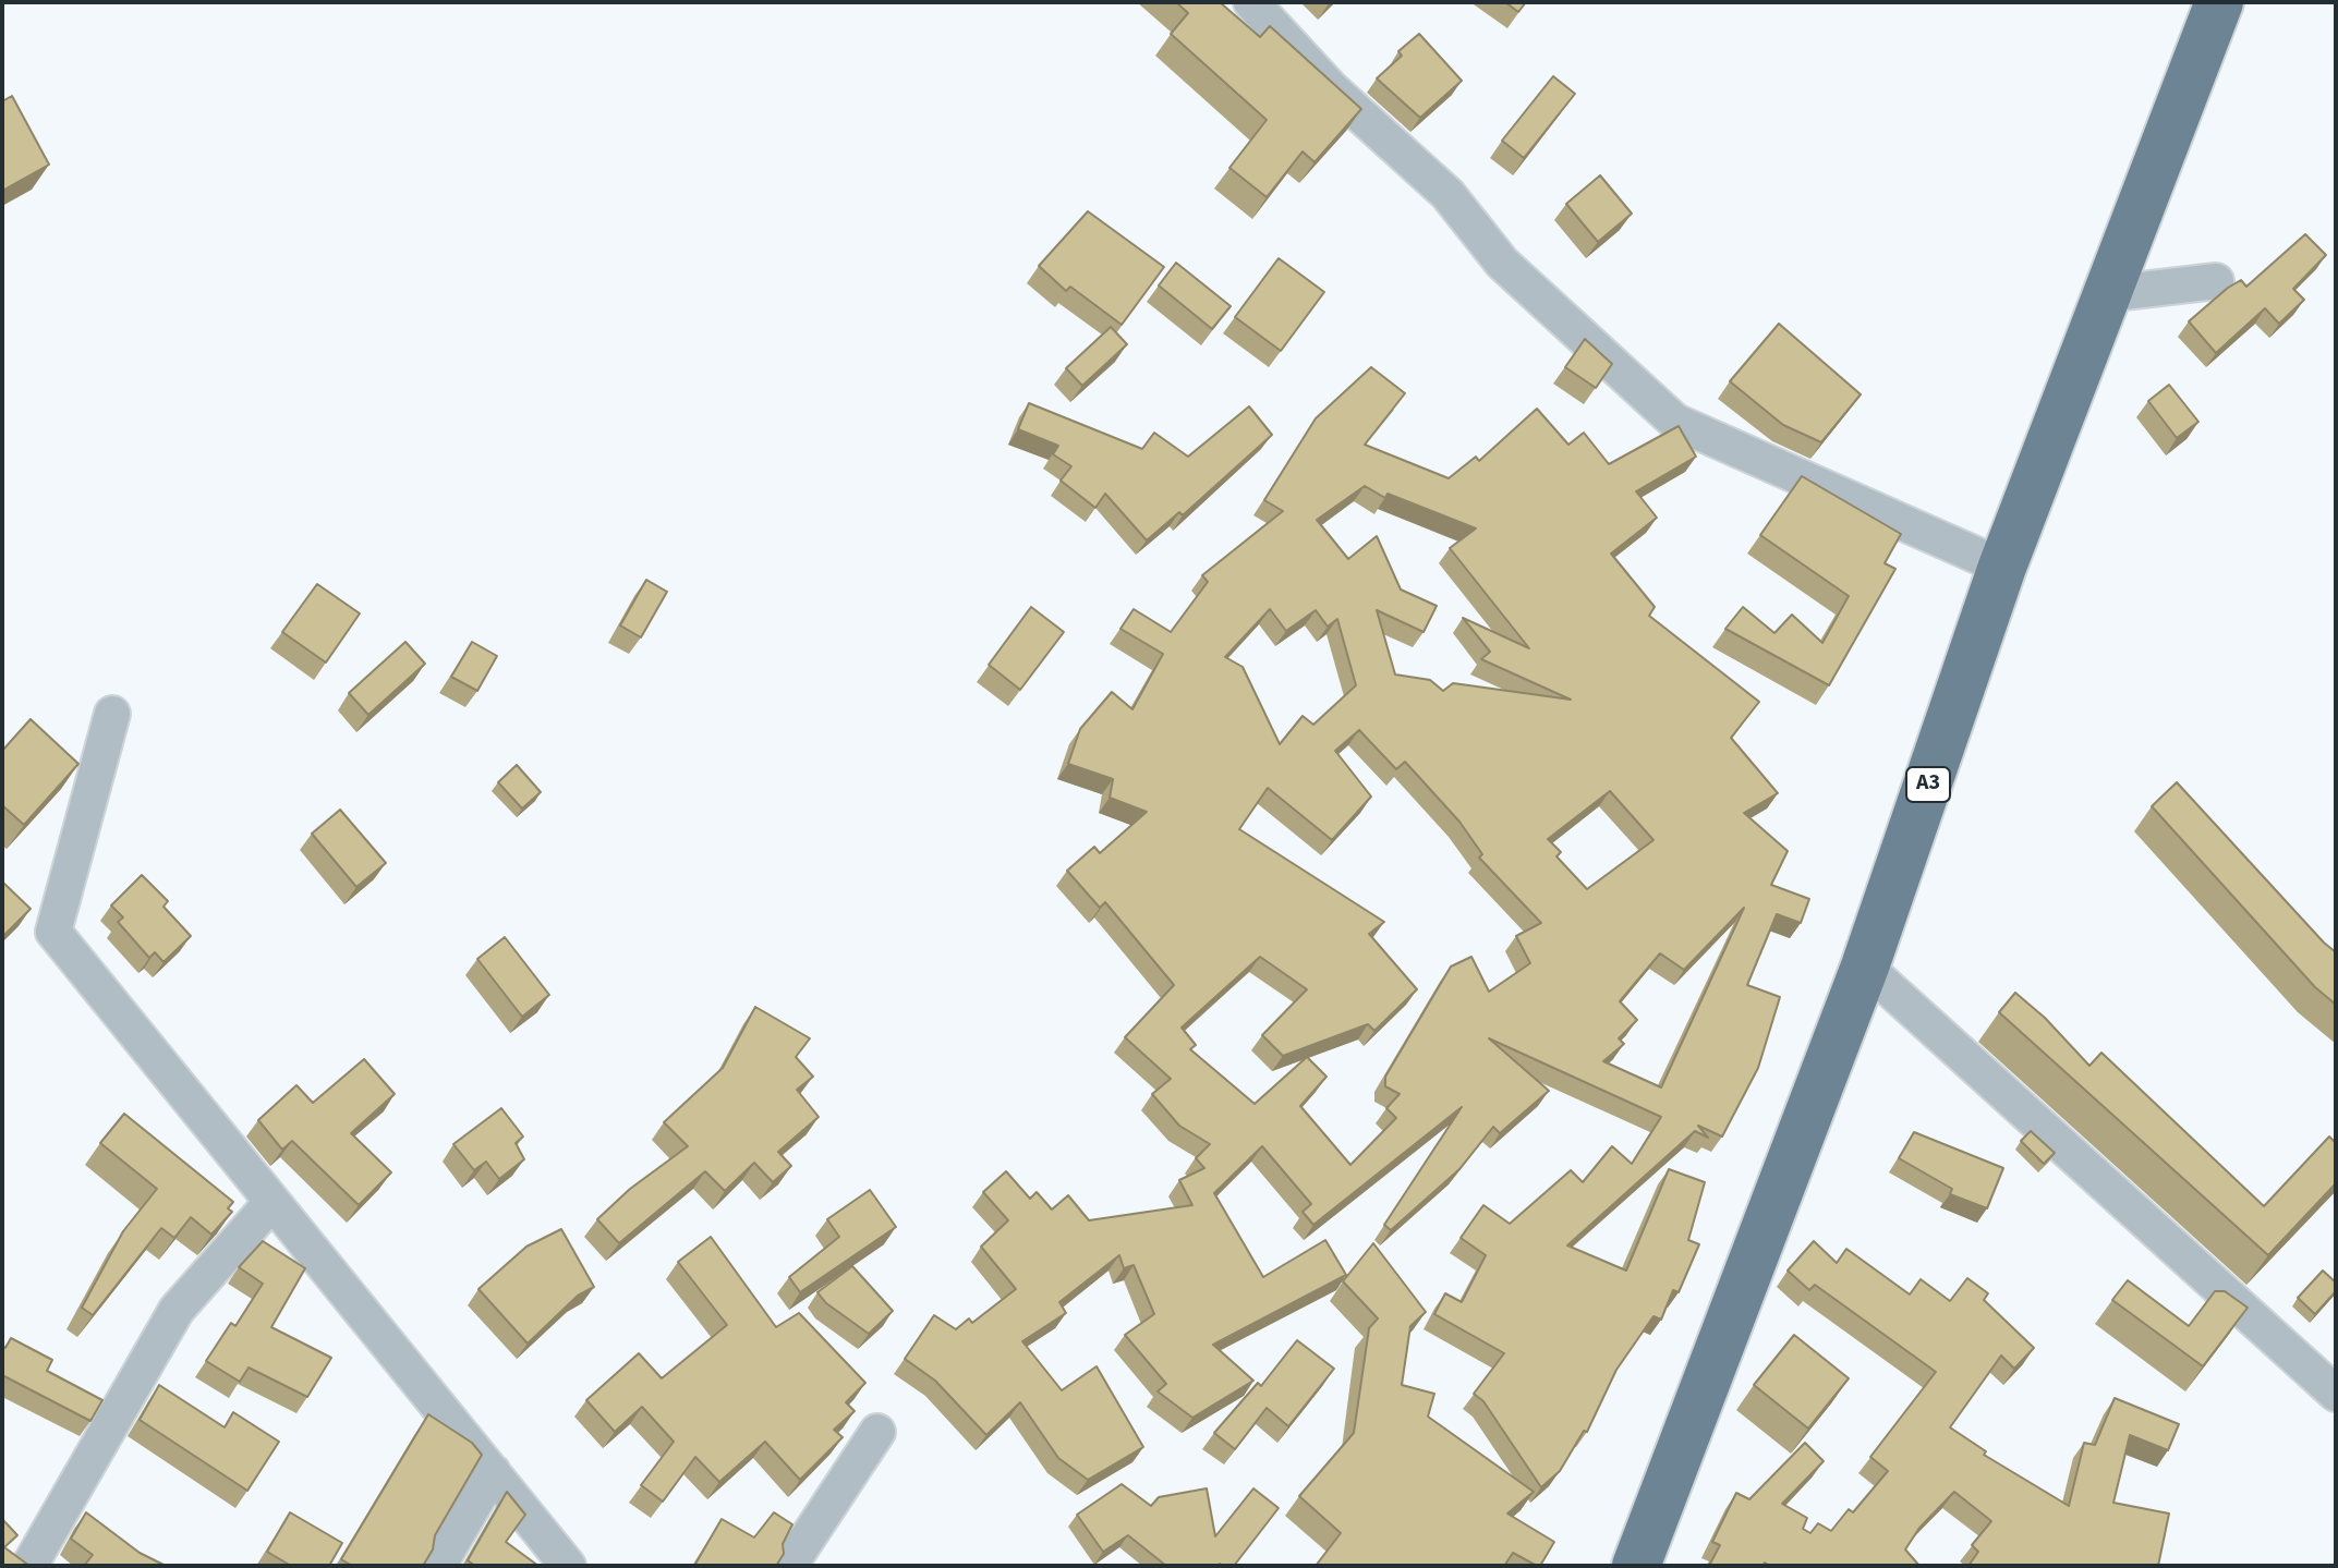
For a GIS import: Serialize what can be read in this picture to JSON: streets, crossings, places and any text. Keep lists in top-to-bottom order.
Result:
{
  "streets": {
    "highway": ["A3"]
  }
}
